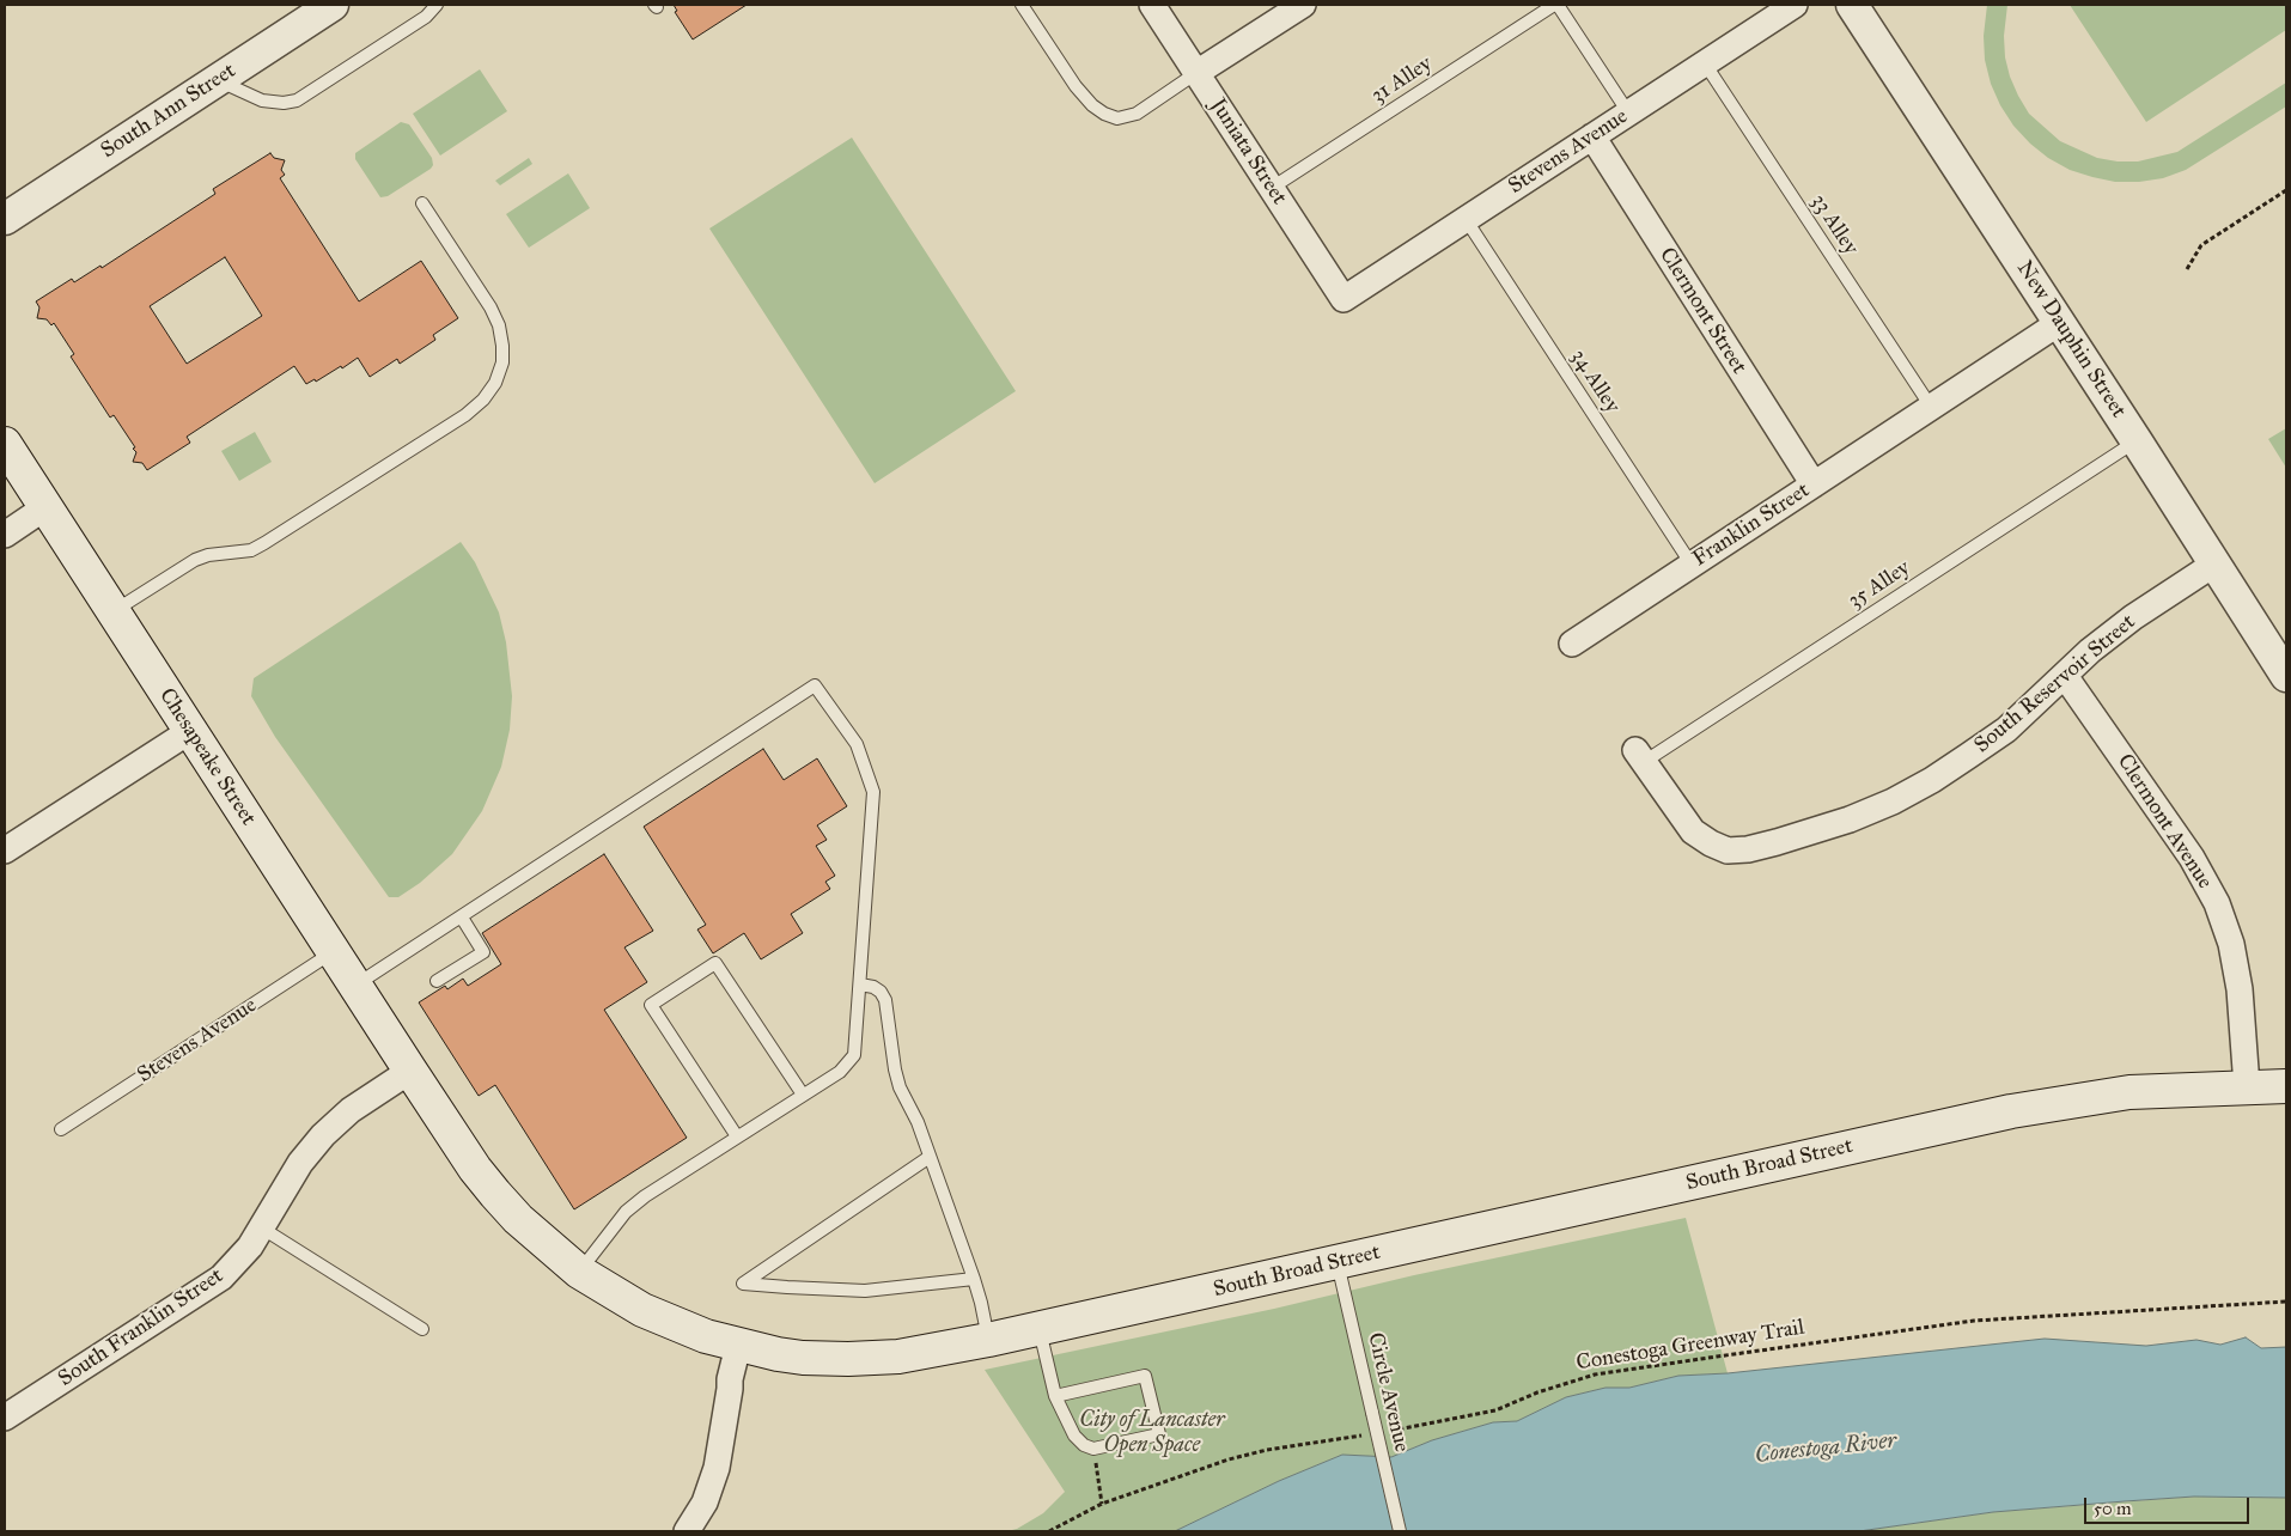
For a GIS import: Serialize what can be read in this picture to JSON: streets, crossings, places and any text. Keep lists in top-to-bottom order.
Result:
{
  "streets": {
    "main road": ["Chesapeake Street", "South Broad Street"],
    "street": [
      "South Ann Street",
      "Juniata Street",
      "Stevens Avenue",
      "Clermont Street",
      "New Dauphin Street",
      "Franklin Street",
      "South Reservoir Street",
      "Clermont Avenue",
      "South Franklin Street"
    ],
    "lane": [
      "31 Alley",
      "33 Alley",
      "34 Alley",
      "35 Alley",
      "Circle Avenue"
    ],
    "path": ["Conestoga Greenway Trail"]
  },
  "crossings": [
    ["31 Alley", "Juniata Street"],
    ["Juniata Street", "Stevens Avenue"],
    ["Stevens Avenue", "33 Alley"],
    ["Stevens Avenue", "Clermont Street"],
    ["Stevens Avenue", "34 Alley"],
    ["Stevens Avenue", "Chesapeake Street"],
    ["33 Alley", "Franklin Street"],
    ["Clermont Street", "Franklin Street"],
    ["New Dauphin Street", "35 Alley"],
    ["New Dauphin Street", "South Reservoir Street"],
    ["34 Alley", "Franklin Street"],
    ["35 Alley", "South Reservoir Street"],
    ["South Reservoir Street", "Clermont Avenue"],
    ["Chesapeake Street", "South Broad Street"],
    ["Chesapeake Street", "South Franklin Street"],
    ["Clermont Avenue", "South Broad Street"],
    ["South Broad Street", "South Franklin Street"],
    ["South Broad Street", "Circle Avenue"]
  ],
  "water": ["Conestoga River"],
  "parks": ["City of Lancaster Open Space"],
  "scale_bar": "50 m"
}
